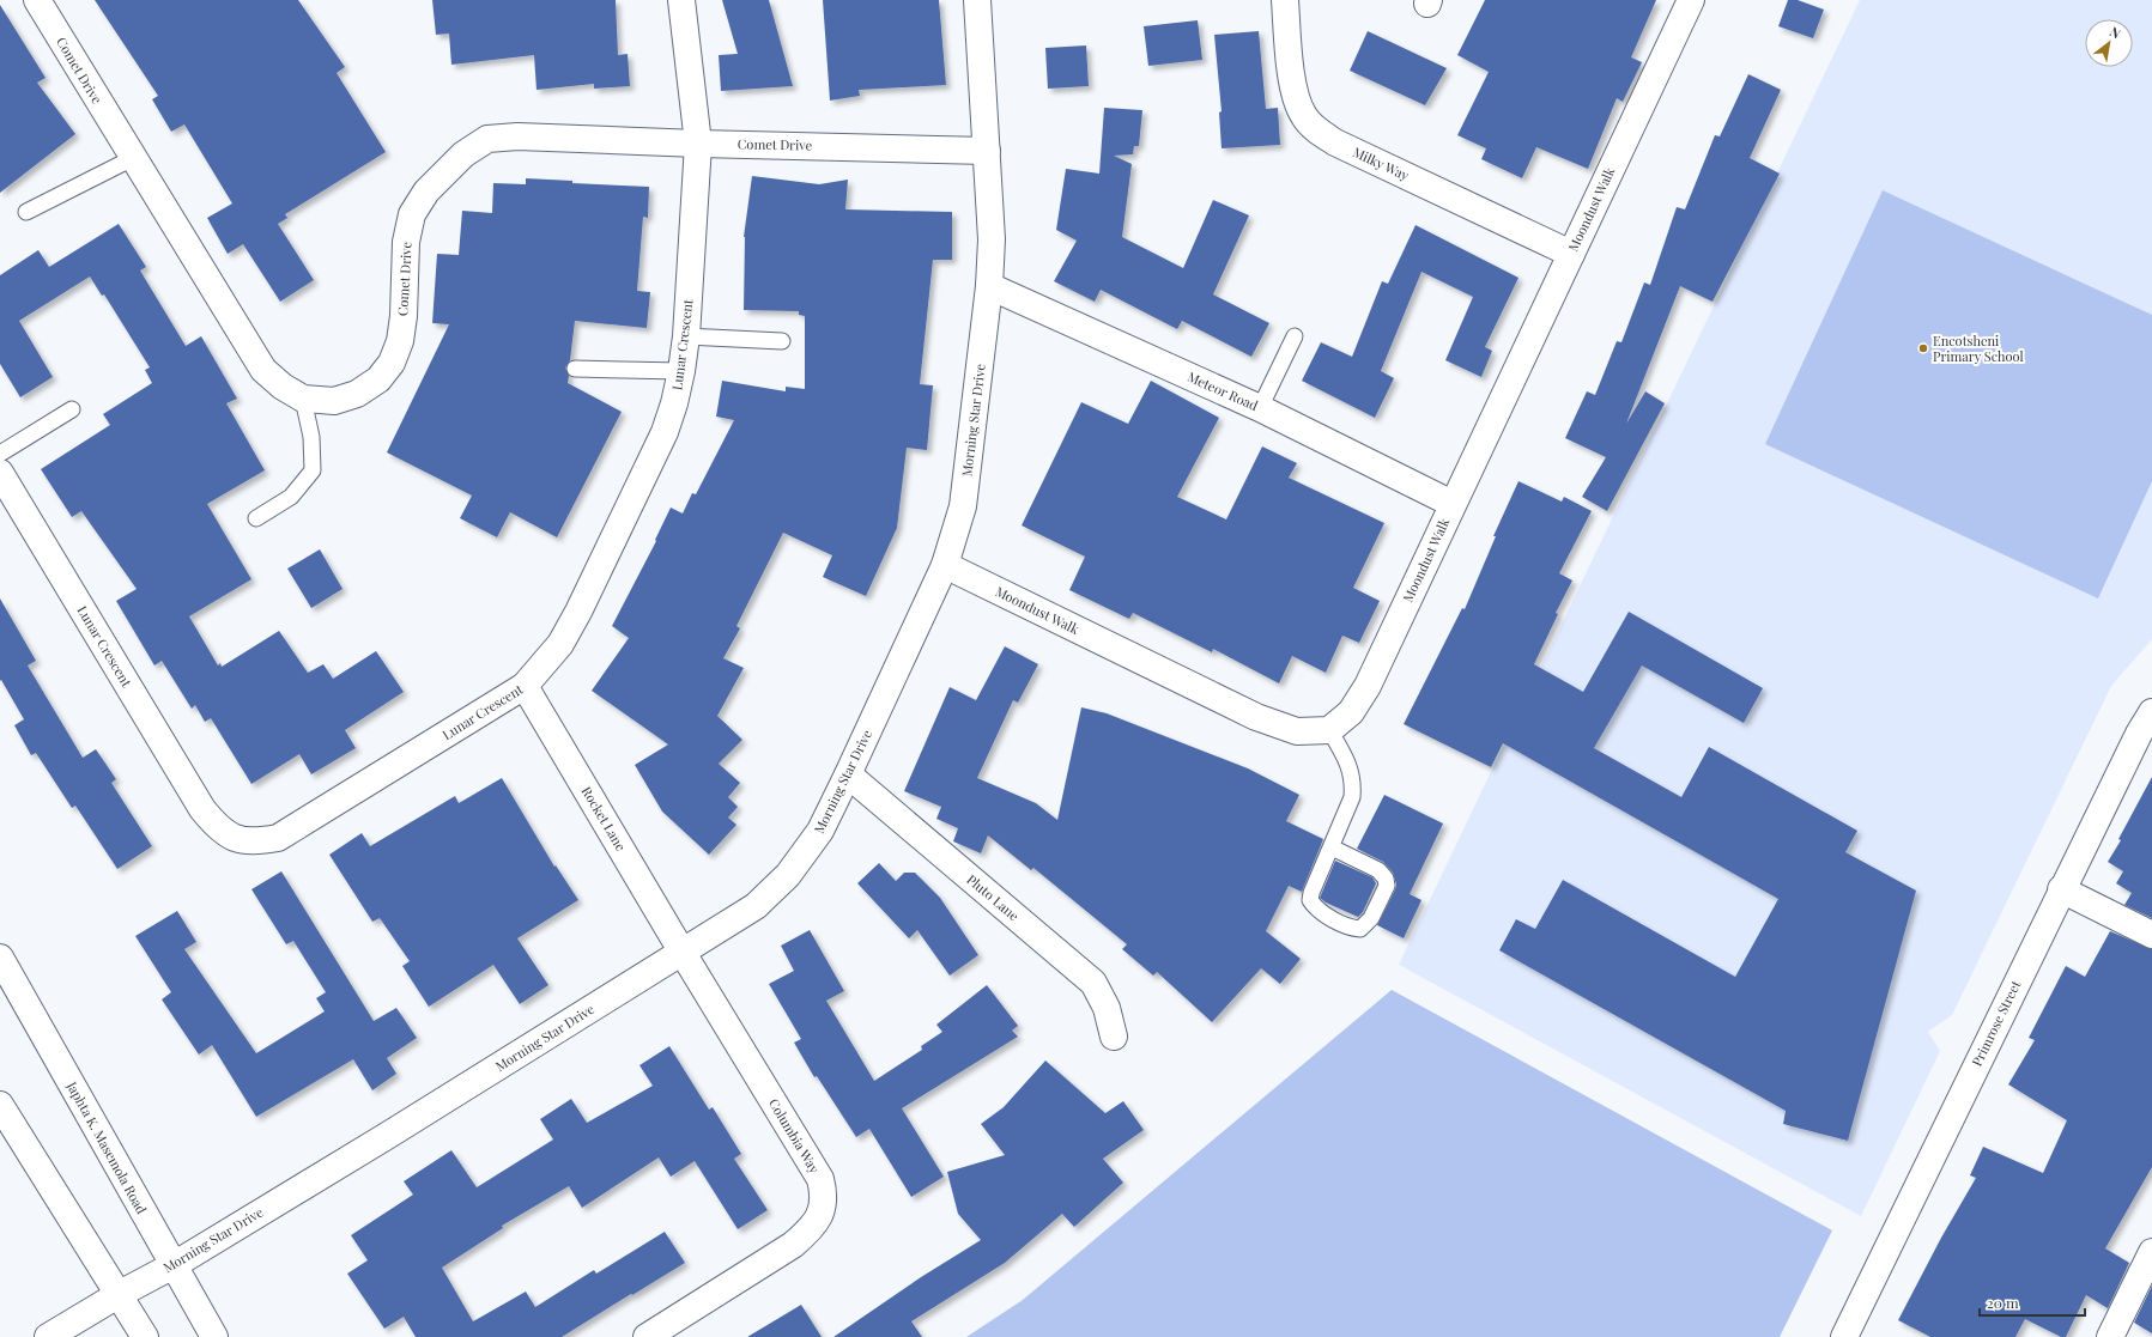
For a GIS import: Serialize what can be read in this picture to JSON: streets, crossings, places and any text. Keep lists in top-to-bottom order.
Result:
{
  "streets": {
    "street": [
      "Comet Drive",
      "Milky Way",
      "Moondust Walk",
      "Lunar Crescent",
      "Meteor Road",
      "Morning Star Drive",
      "Rocket Lane",
      "Pluto Lane",
      "Primrose Street",
      "Columbia Way",
      "Japhta K. Masemola Road"
    ]
  },
  "crossings": [
    ["Comet Drive", "Lunar Crescent"],
    ["Comet Drive", "Morning Star Drive"],
    ["Milky Way", "Moondust Walk"],
    ["Moondust Walk", "Meteor Road"],
    ["Moondust Walk", "Morning Star Drive"],
    ["Lunar Crescent", "Rocket Lane"],
    ["Meteor Road", "Morning Star Drive"],
    ["Morning Star Drive", "Rocket Lane"],
    ["Morning Star Drive", "Pluto Lane"],
    ["Morning Star Drive", "Columbia Way"],
    ["Morning Star Drive", "Japhta K. Masemola Road"],
    ["Rocket Lane", "Columbia Way"]
  ],
  "places": ["Encotsheni Primary School"],
  "scale_bar": "20 m",
  "north": "top right"
}
